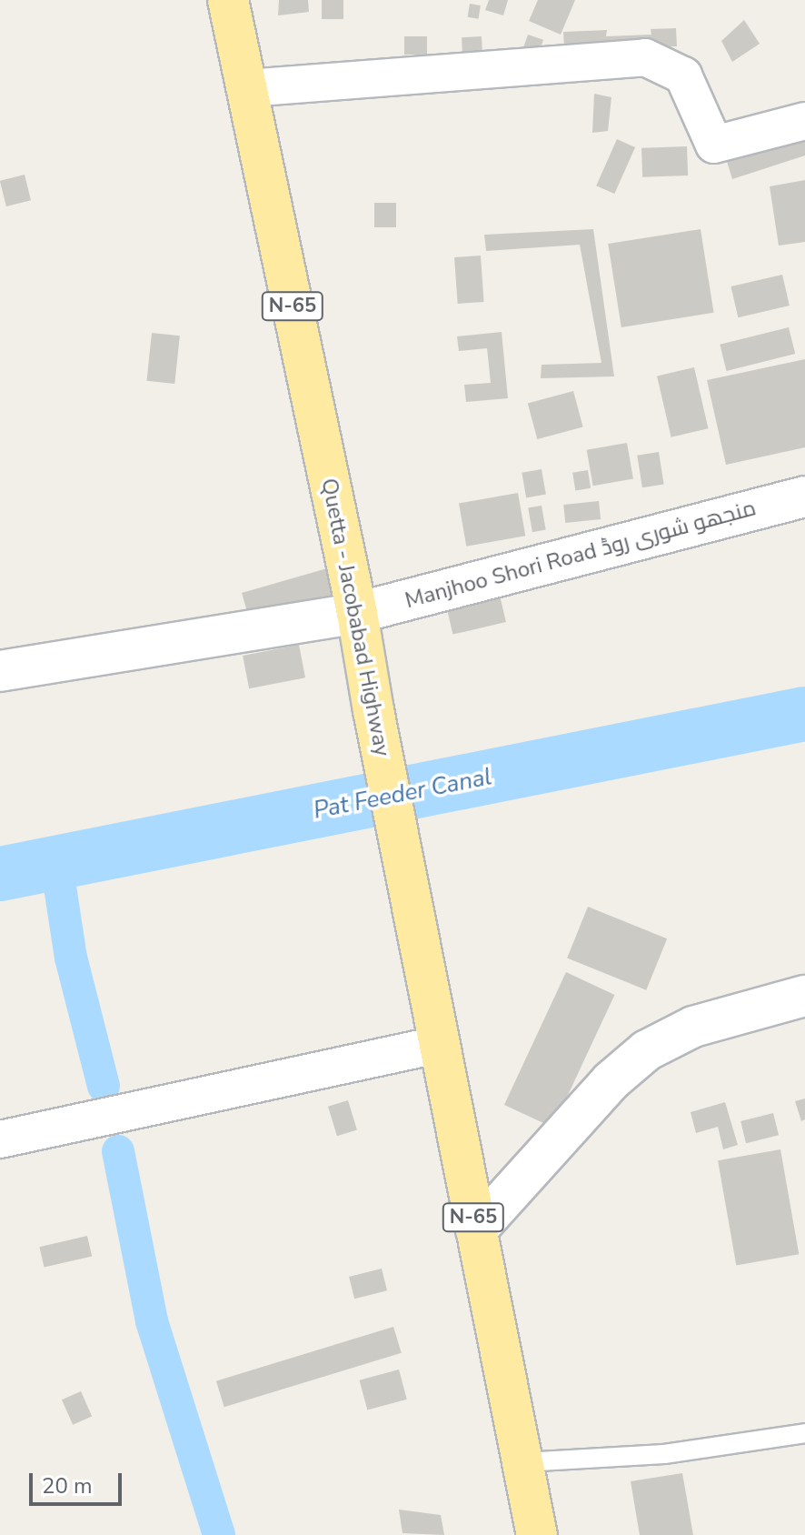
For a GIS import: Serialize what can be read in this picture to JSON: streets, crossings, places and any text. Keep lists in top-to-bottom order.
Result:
{
  "streets": {
    "highway": ["N-65", "Quetta - Jacobabad Highway"],
    "street": ["Manjhoo Shori Road منجھو شوری روڈ"]
  },
  "crossings": [
    ["Manjhoo Shori Road منجھو شوری روڈ", "Quetta - Jacobabad Highway"]
  ],
  "water": ["Pat Feeder Canal"],
  "scale_bar": "20 m"
}
